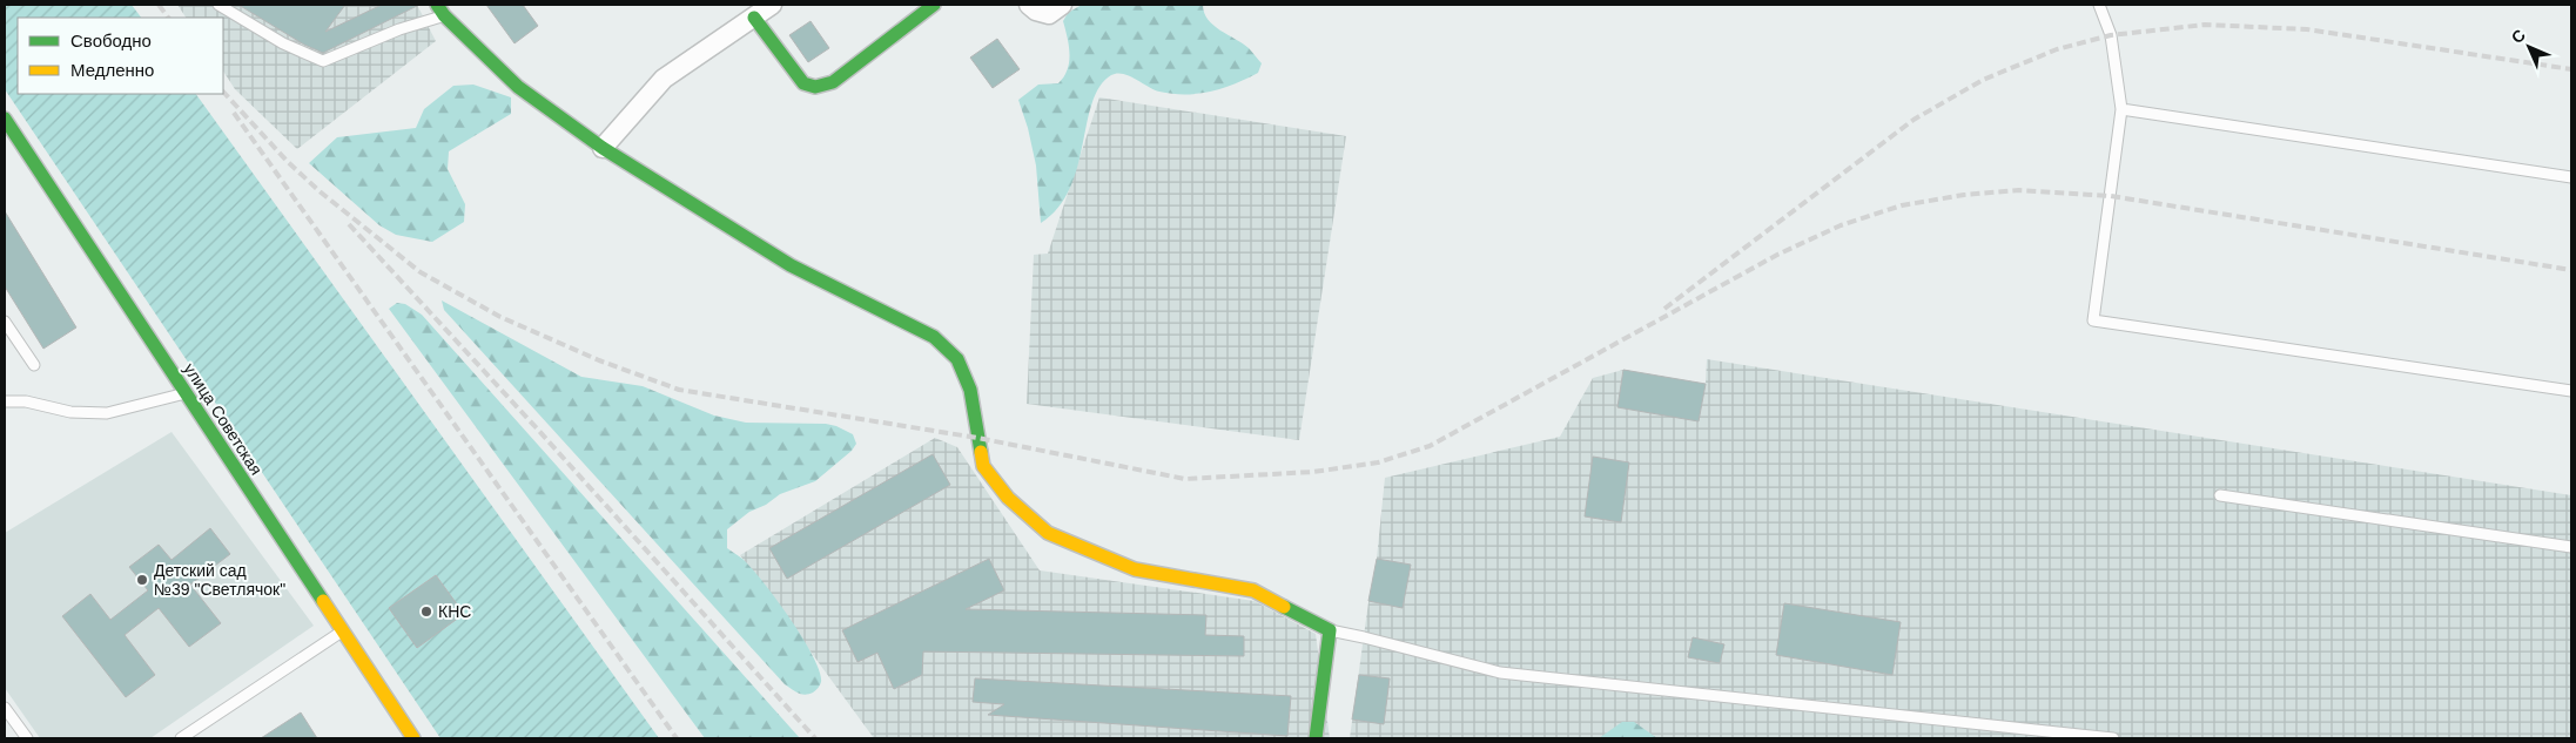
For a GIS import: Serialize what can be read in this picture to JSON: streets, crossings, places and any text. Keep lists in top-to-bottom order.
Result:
{
  "streets": {
    "street": ["улица Советская"]
  },
  "places": ["Детский сад №39 \"Светлячок\"", "КНС"],
  "legend": ["Свободно", "Медленно"],
  "north": "top left"
}
